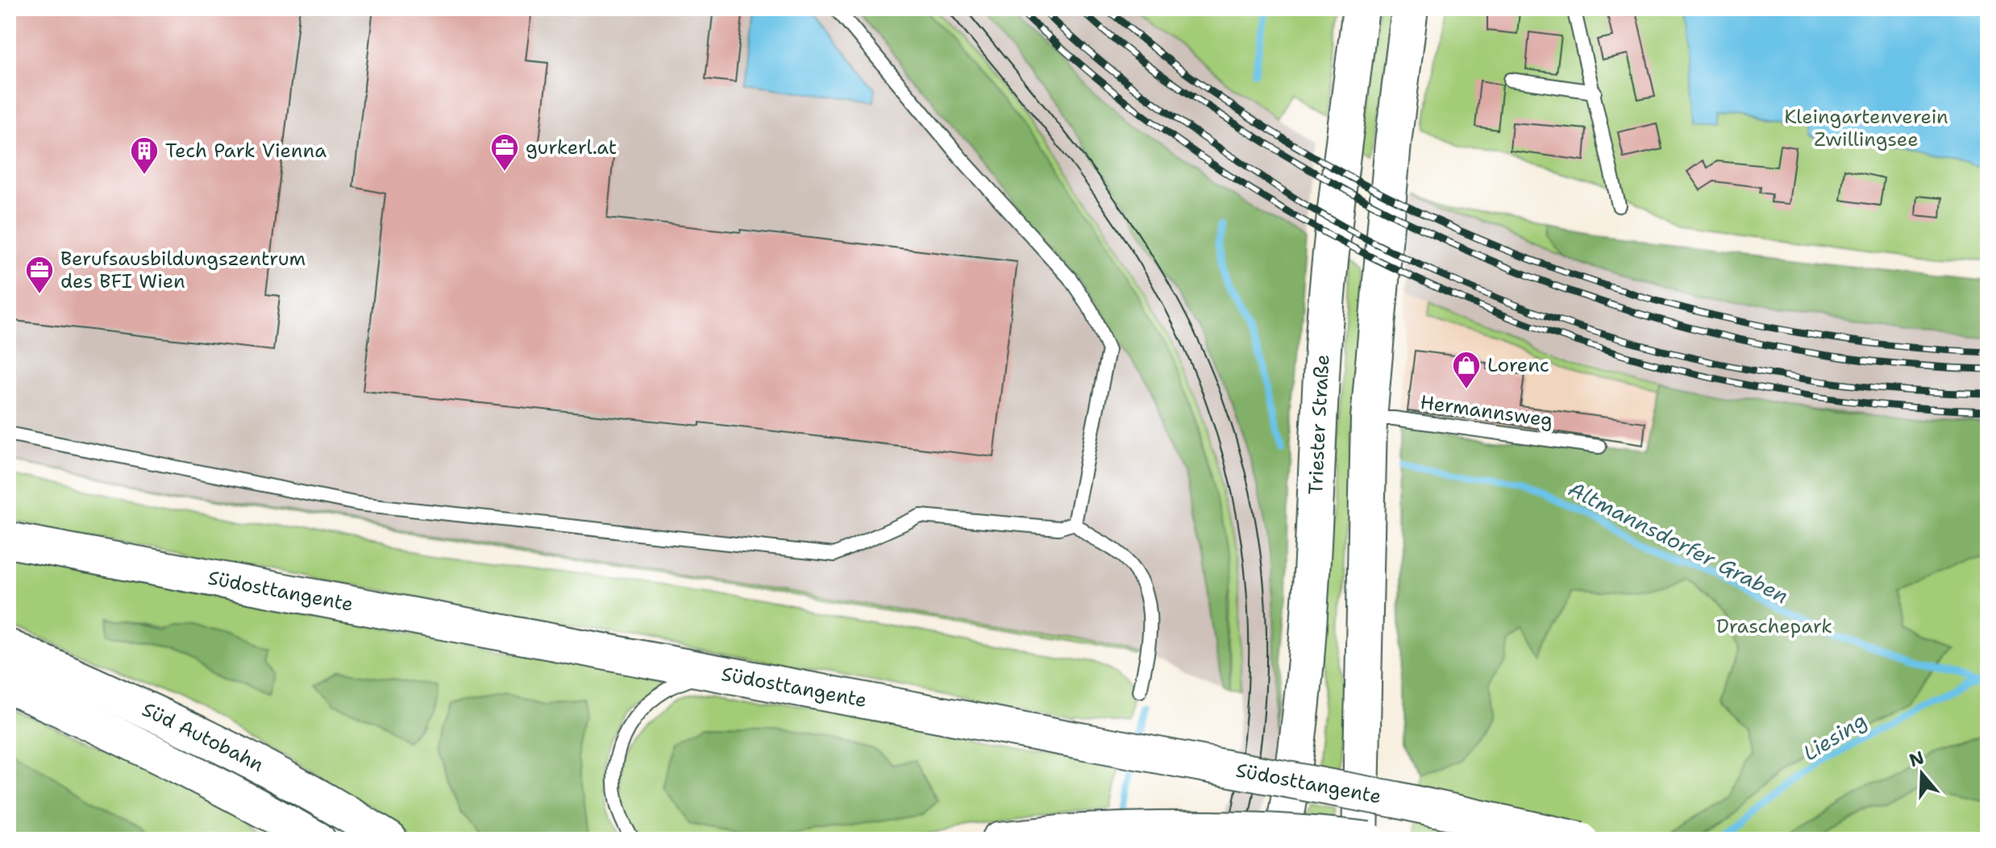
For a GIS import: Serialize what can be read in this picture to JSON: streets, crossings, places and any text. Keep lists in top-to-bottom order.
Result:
{
  "streets": {
    "main road": ["Triester Straße", "Südosttangente", "Süd Autobahn"],
    "lane": ["Hermannsweg"]
  },
  "water": ["Altmannsdorfer Graben", "Liesing"],
  "parks": ["Kleingartenverein Zwillingsee", "Draschepark"],
  "places": {
    "office": ["gurkerl.at", "Berufsausbildungszentrum des BFI Wien"],
    "building": ["Tech Park Vienna"],
    "shop": ["Lorenc"]
  },
  "north": "top"
}
